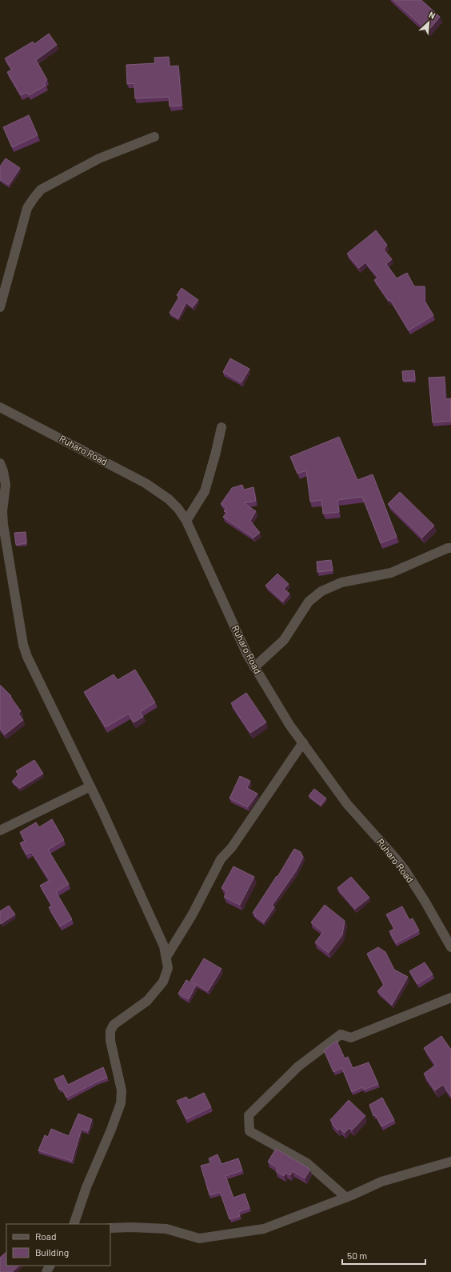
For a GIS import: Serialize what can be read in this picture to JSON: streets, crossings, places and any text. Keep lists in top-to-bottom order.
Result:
{
  "streets": {
    "street": ["Ruharo Road"]
  },
  "legend": ["Road", "Building"],
  "scale_bar": "50 m",
  "north": "top right"
}
